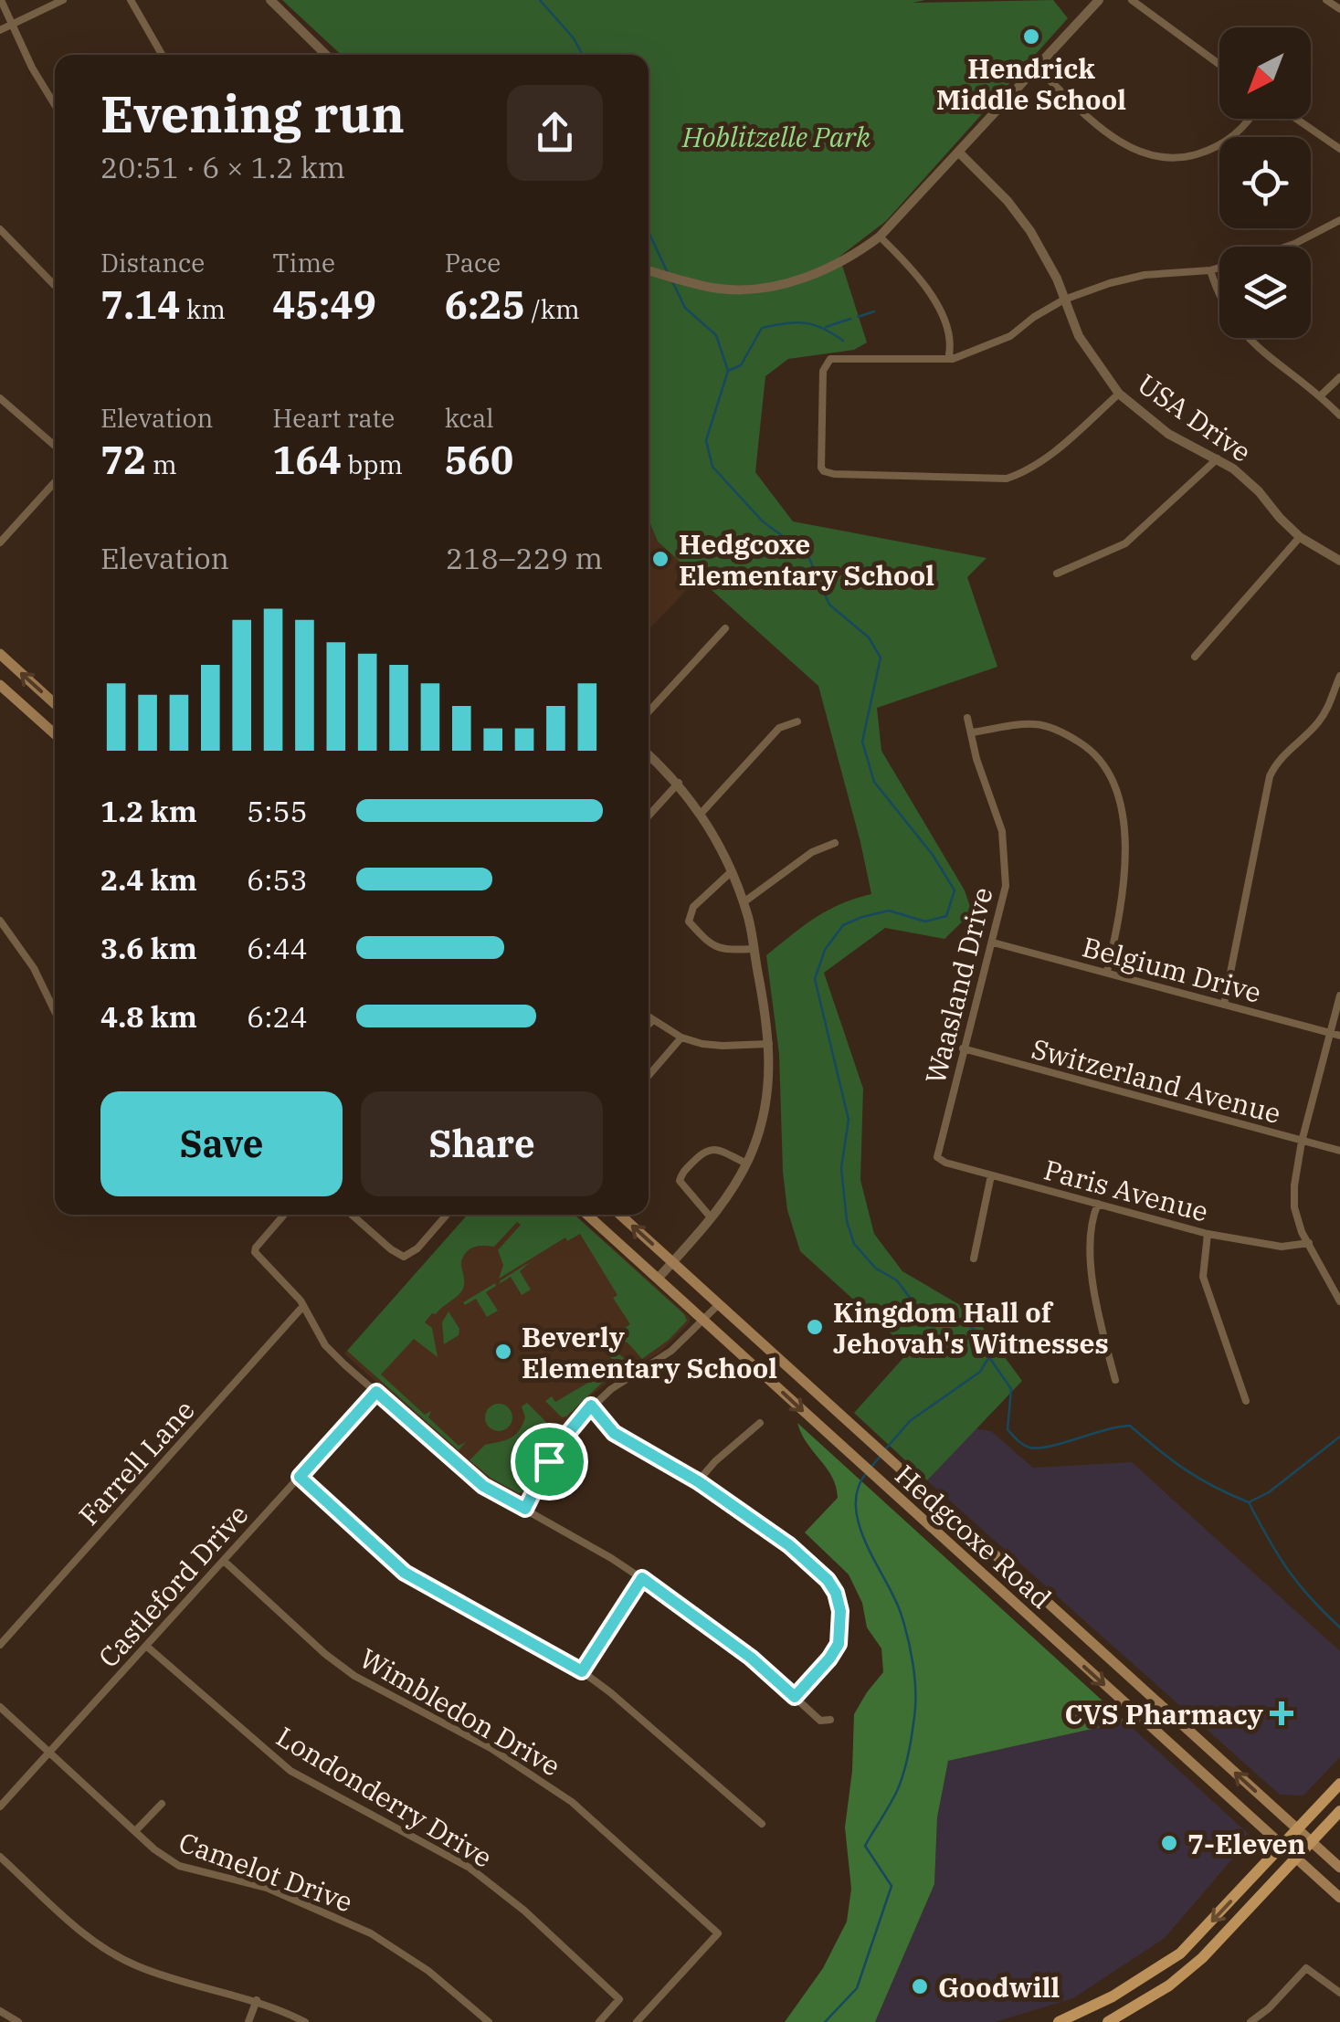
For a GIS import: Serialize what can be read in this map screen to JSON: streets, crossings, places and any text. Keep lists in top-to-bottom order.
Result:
{
  "streets": {
    "main road": ["Hedgcoxe Road"],
    "street": [
      "USA Drive",
      "Belgium Drive",
      "Waasland Drive",
      "Switzerland Avenue",
      "Paris Avenue",
      "Farrell Lane",
      "Castleford Drive",
      "Wimbledon Drive",
      "Londonderry Drive",
      "Camelot Drive"
    ]
  },
  "crossings": [
    ["Belgium Drive", "Waasland Drive"],
    ["Waasland Drive", "Switzerland Avenue"],
    ["Waasland Drive", "Paris Avenue"],
    ["Castleford Drive", "Wimbledon Drive"],
    ["Castleford Drive", "Londonderry Drive"],
    ["Castleford Drive", "Camelot Drive"]
  ],
  "parks": ["Hoblitzelle Park"],
  "places": {
    "other": [
      "Hendrick Middle School",
      "Hedgcoxe Elementary School",
      "Kingdom Hall of Jehovah's Witnesses",
      "Beverly Elementary School",
      "7-Eleven",
      "Goodwill"
    ],
    "health": ["CVS Pharmacy"]
  },
  "north": "bottom left",
  "page": {
    "heading": ["Evening run", "20:51 · 6 × 1.2 km"],
    "stats": [
      ["Distance", "7.14 km"],
      ["Time", "45:49"],
      ["Pace", "6:25 /km"],
      ["Elevation", "72 m"],
      ["Heart rate", "164 bpm"],
      ["kcal", "560"]
    ],
    "chart": ["Elevation", "218–229 m"],
    "list": [
      {
        "name": "1.2 km",
        "note": "5:55"
      },
      {
        "name": "2.4 km",
        "note": "6:53"
      },
      {
        "name": "3.6 km",
        "note": "6:44"
      },
      {
        "name": "4.8 km",
        "note": "6:24"
      }
    ],
    "buttons": ["Save", "Share"]
  }
}
